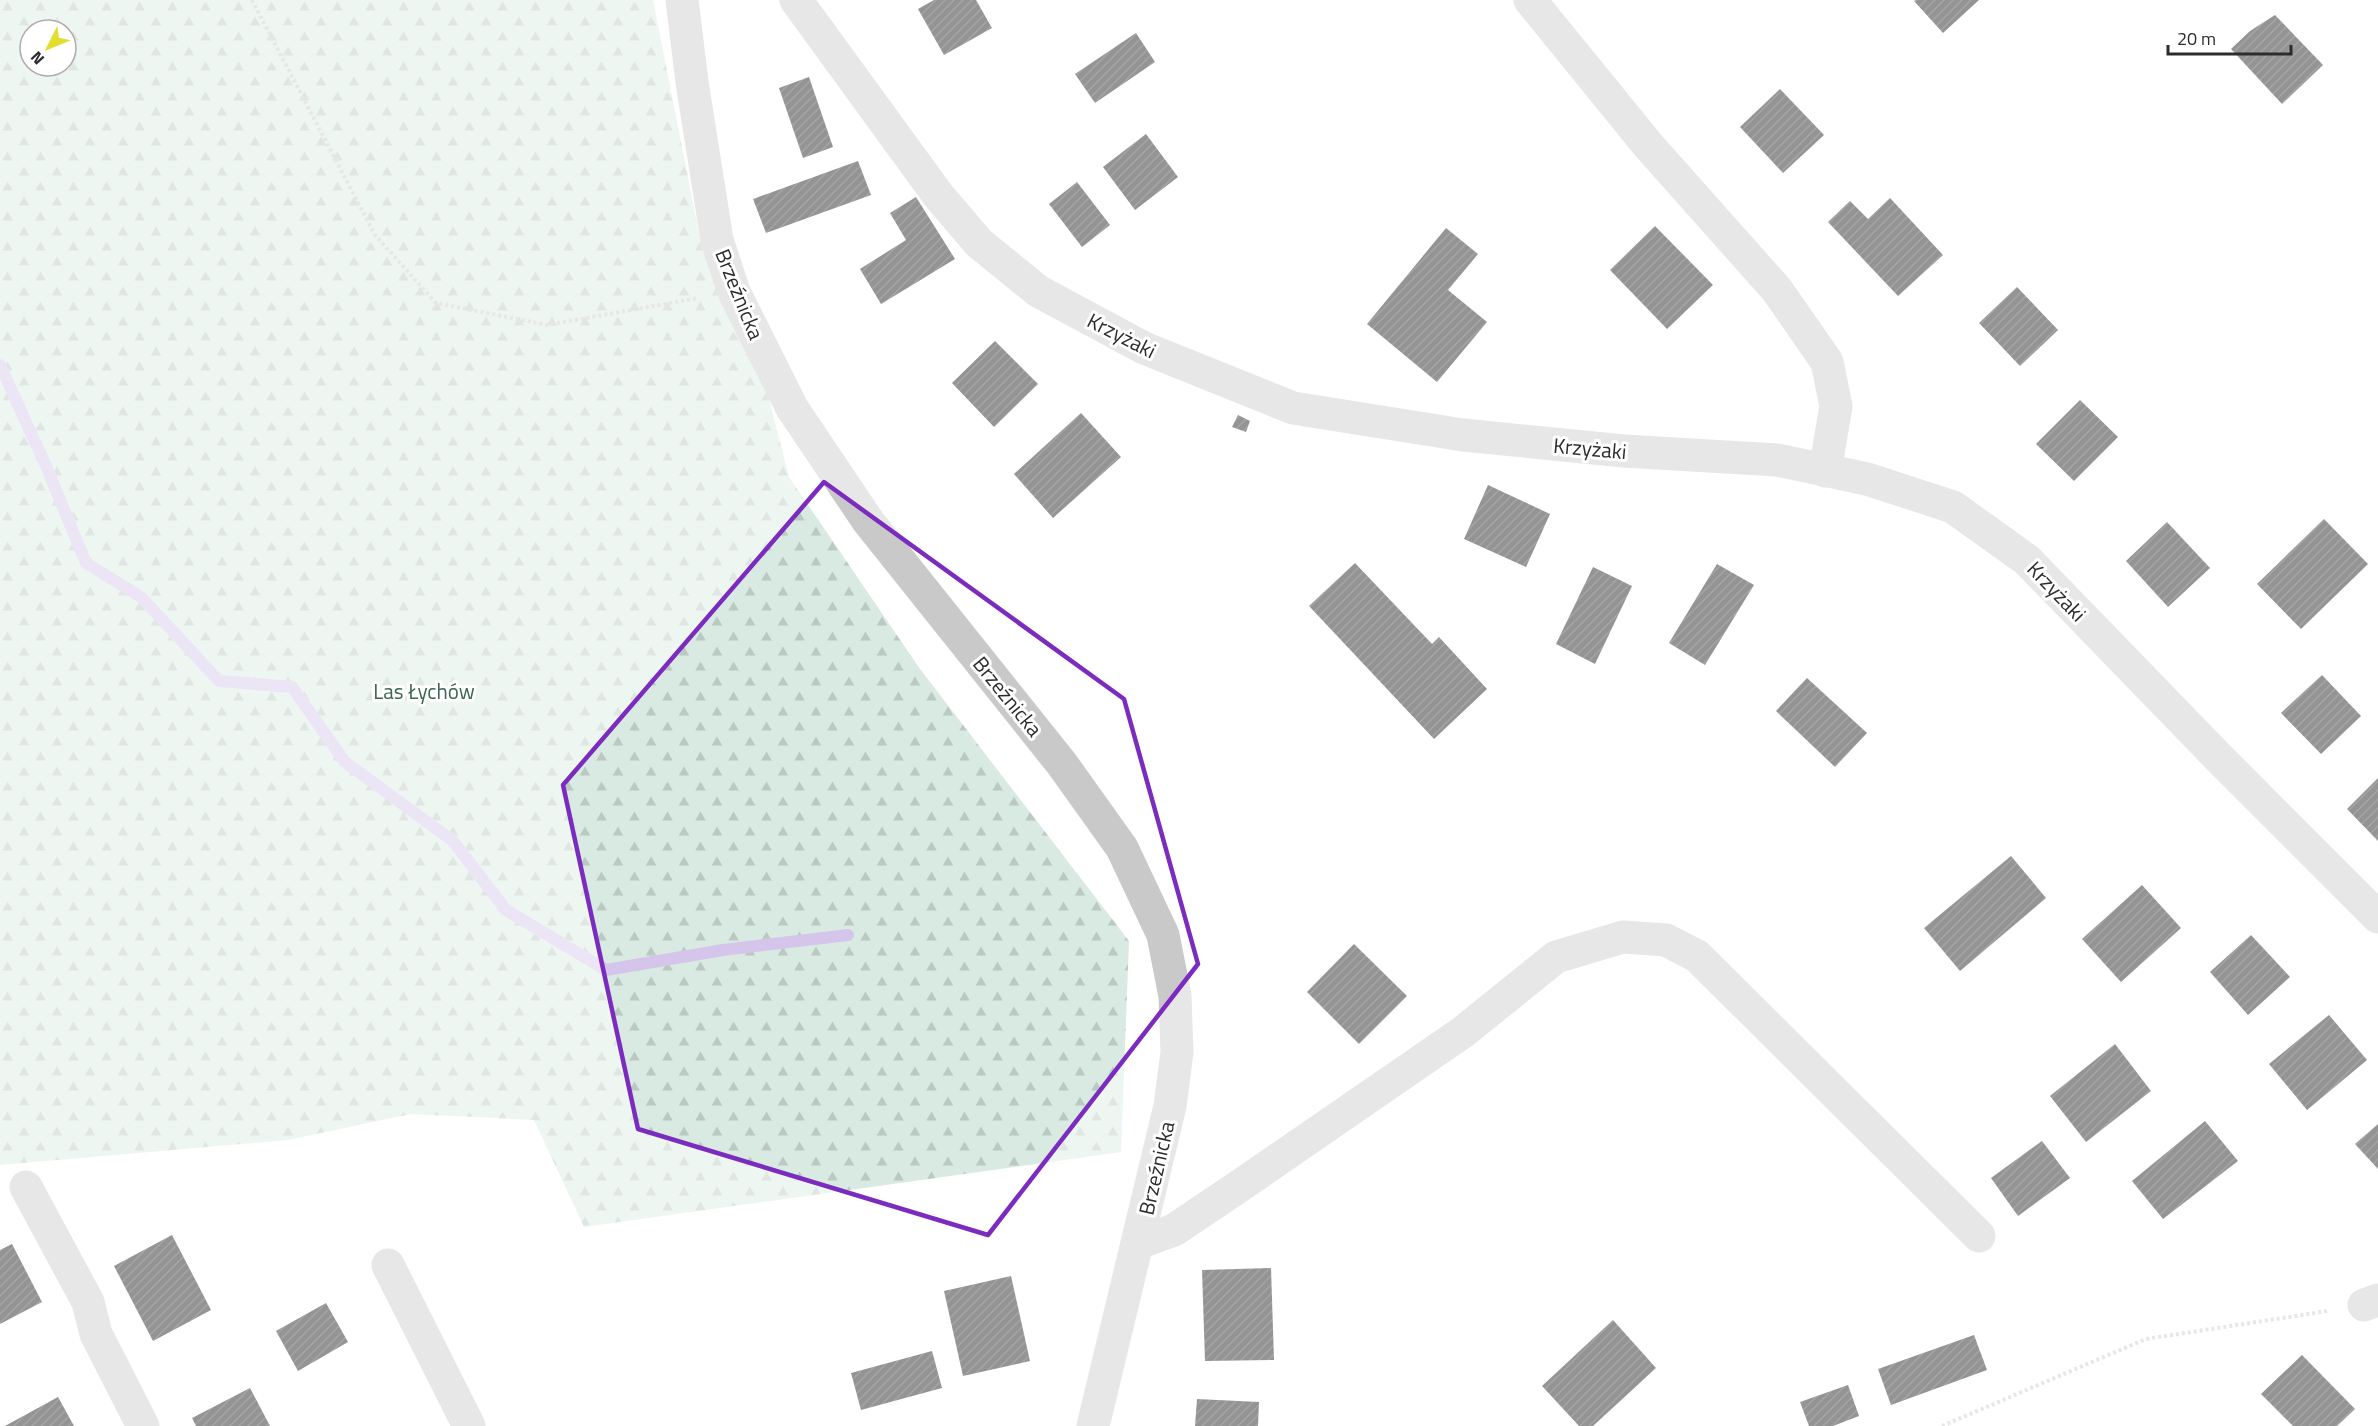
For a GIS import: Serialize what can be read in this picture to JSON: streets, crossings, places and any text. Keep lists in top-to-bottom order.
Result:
{
  "streets": {
    "street": ["Brzeźnicka", "Krzyżaki"]
  },
  "parks": ["Las Łychów"],
  "scale_bar": "20 m",
  "north": "bottom left"
}
